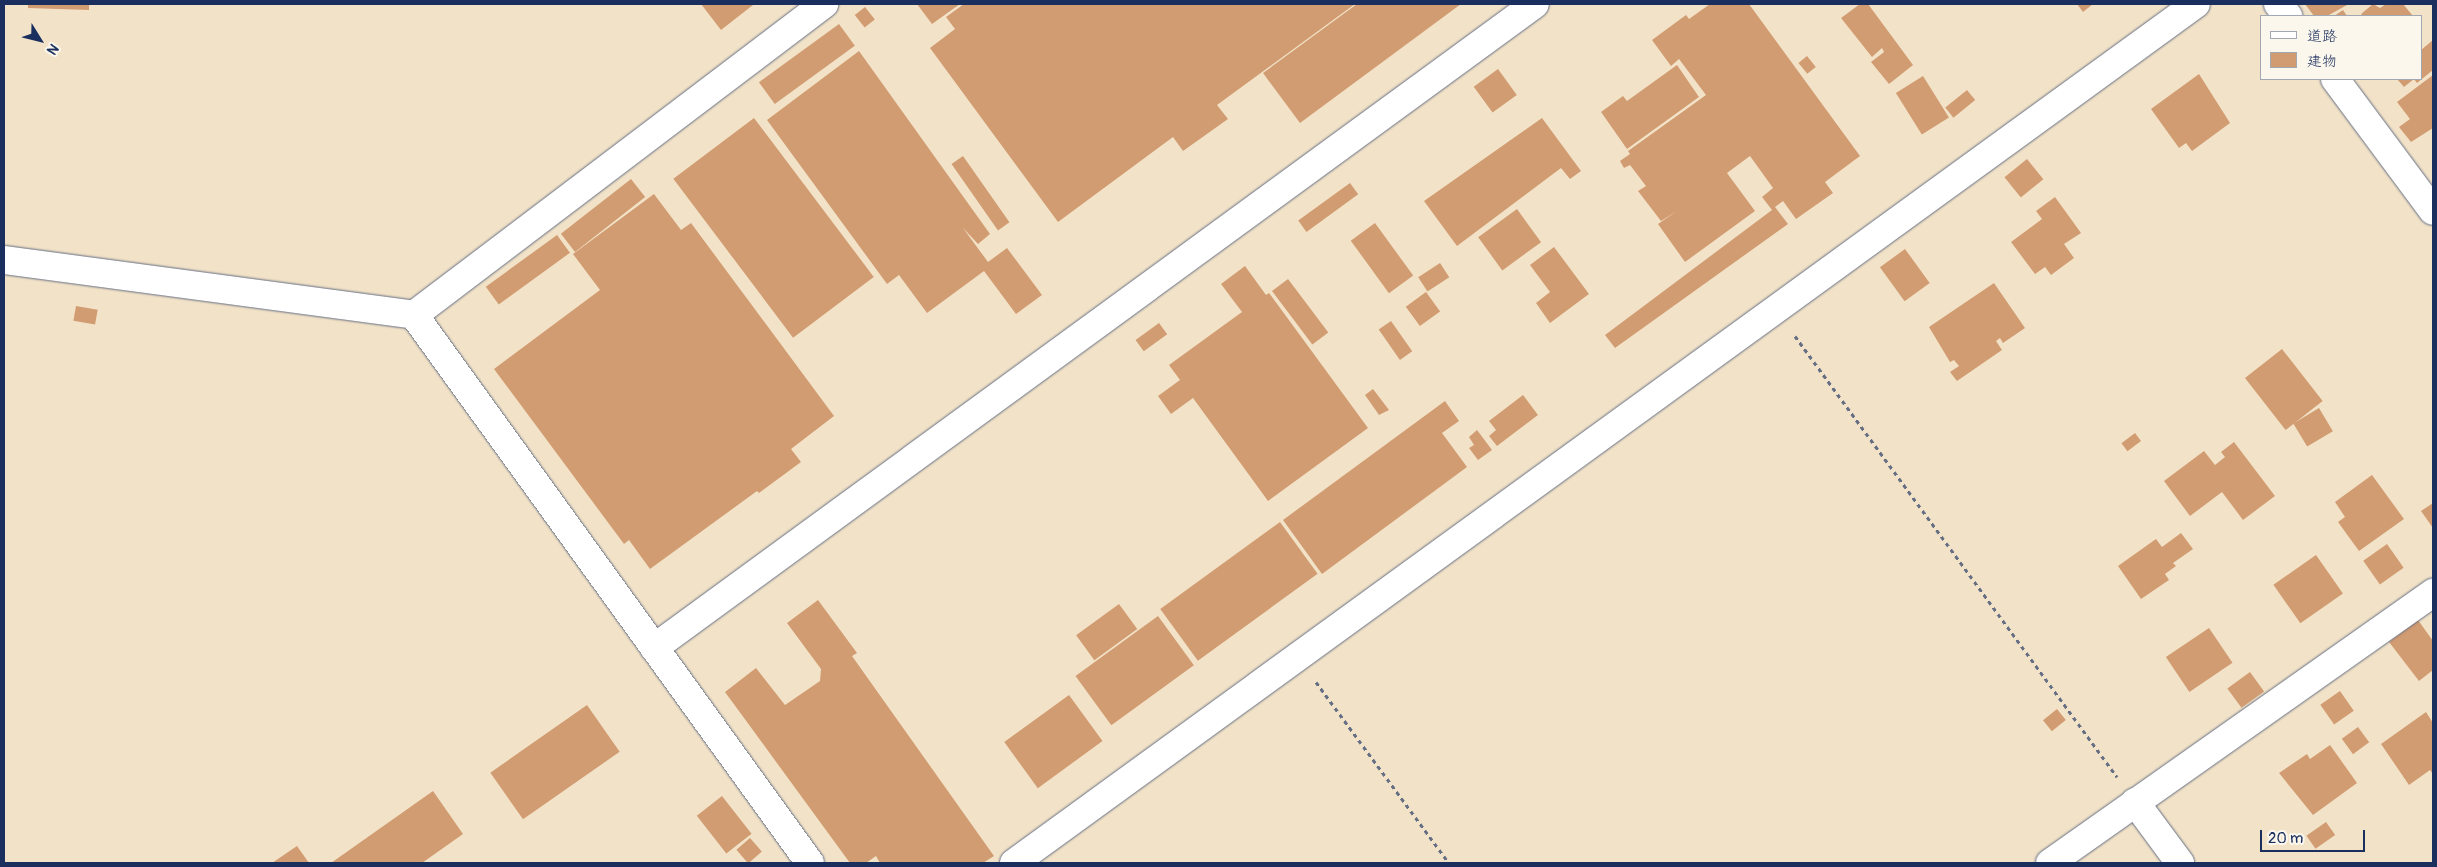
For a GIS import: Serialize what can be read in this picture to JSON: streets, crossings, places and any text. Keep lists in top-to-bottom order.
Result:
{
  "legend": ["道路", "建物"],
  "scale_bar": "20 m",
  "north": "bottom right"
}
